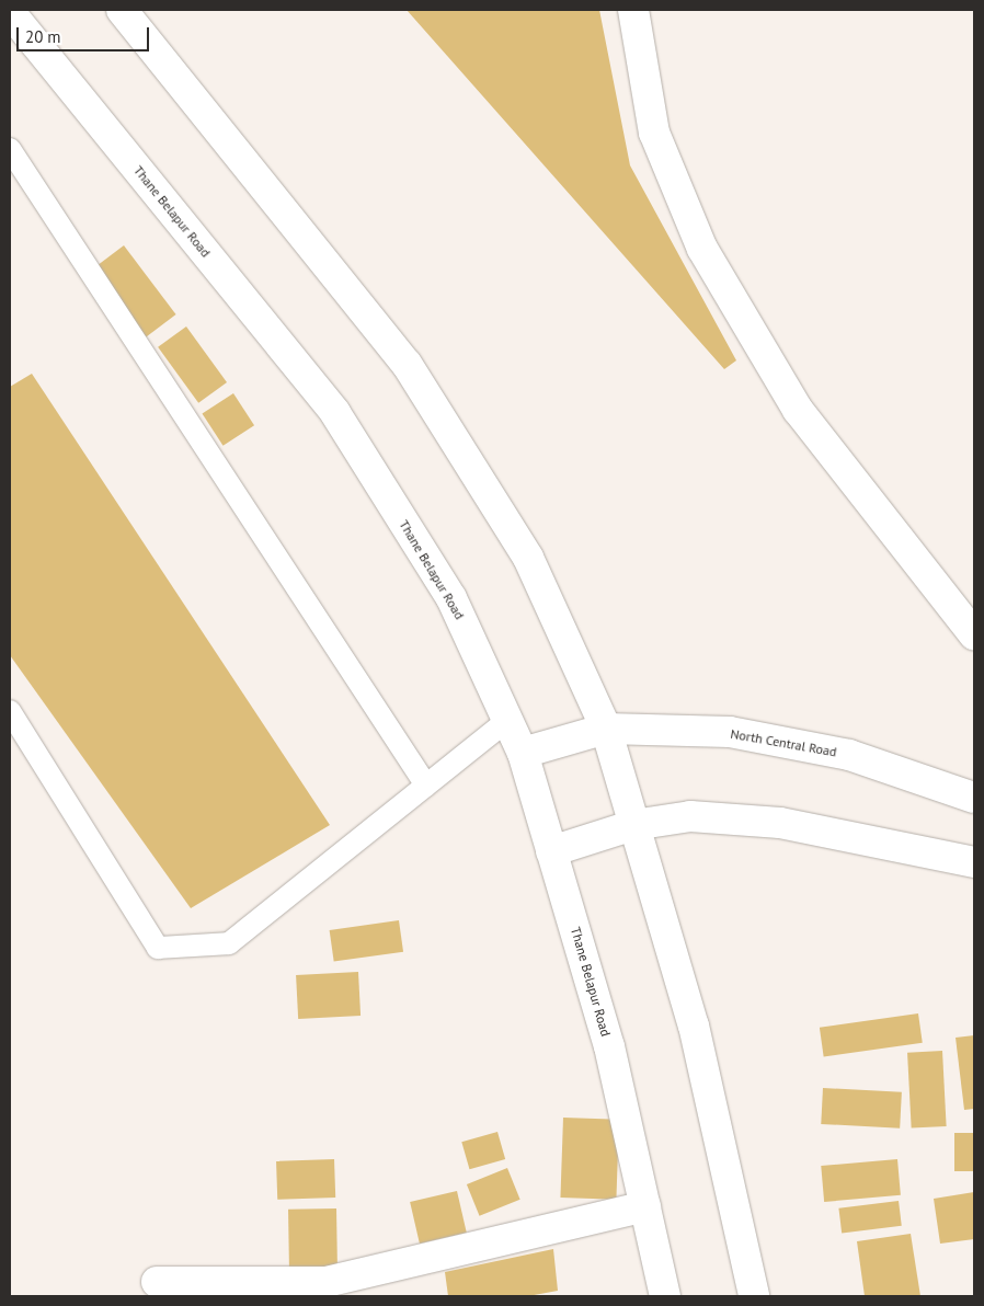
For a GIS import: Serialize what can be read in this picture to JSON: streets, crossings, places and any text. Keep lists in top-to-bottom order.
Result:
{
  "streets": {
    "main road": ["Thane Belapur Road", "North Central Road"]
  },
  "crossings": [
    ["Thane Belapur Road", "North Central Road"]
  ],
  "scale_bar": "20 m"
}
